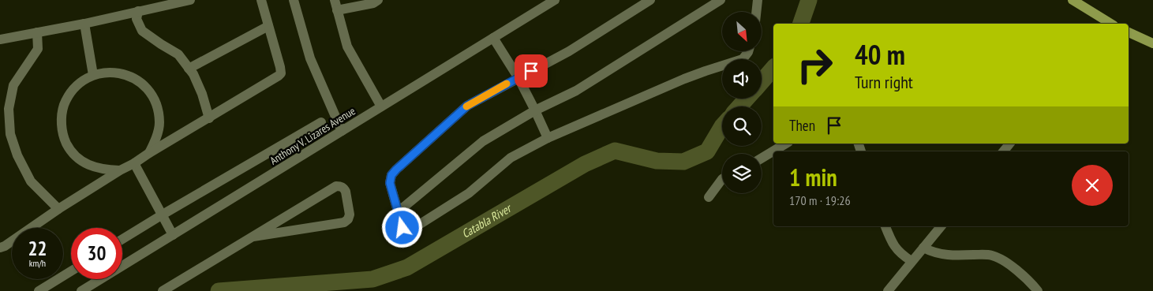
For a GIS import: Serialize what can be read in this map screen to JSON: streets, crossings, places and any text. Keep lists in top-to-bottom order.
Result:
{
  "streets": {
    "street": ["Anthony V. Lizares Avenue"]
  },
  "water": ["Catabla River"],
  "north": "bottom right",
  "page": {
    "turn": ["40 m", "Turn right"],
    "then": "Then",
    "heading": ["1 min", "170 m · 19:26"],
    "speed": "22 km/h",
    "limit": "30"
  }
}
